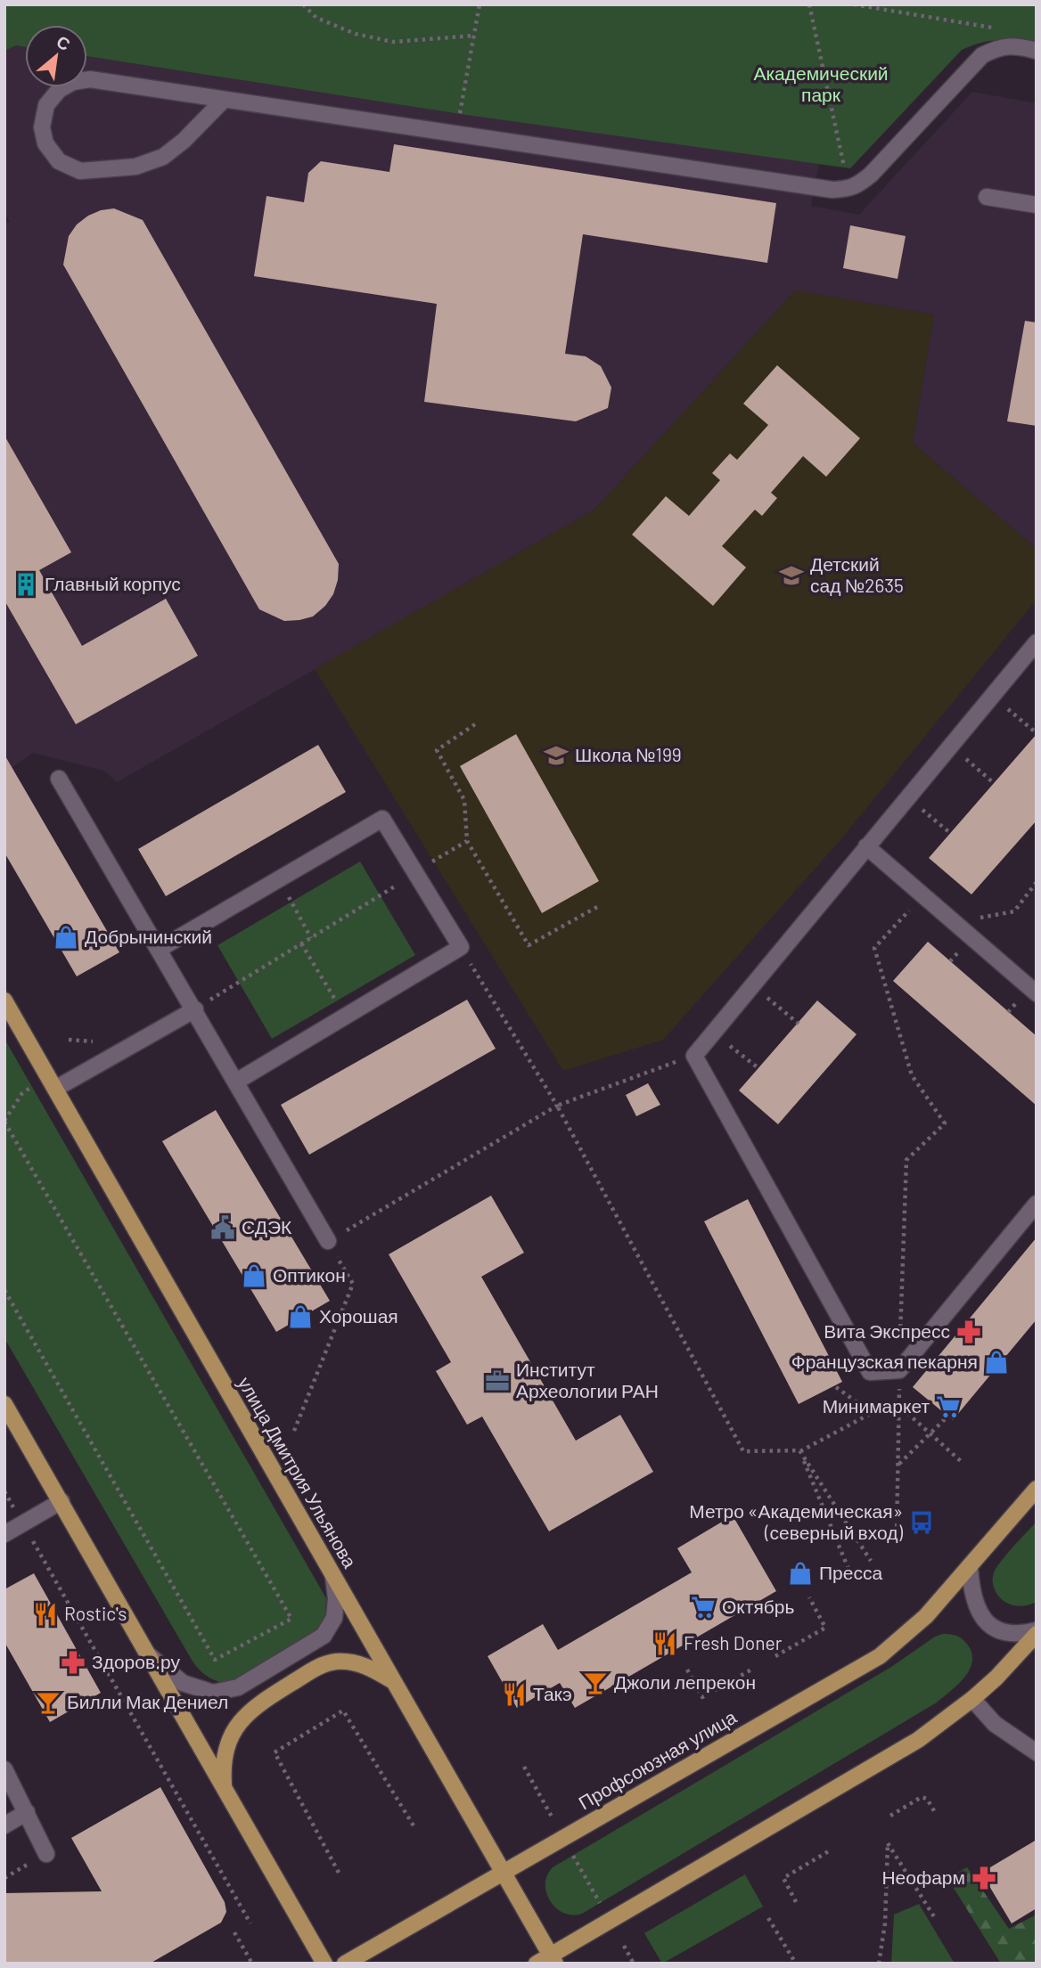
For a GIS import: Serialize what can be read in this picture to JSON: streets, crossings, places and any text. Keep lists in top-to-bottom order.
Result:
{
  "streets": {
    "main road": ["улица Дмитрия Ульянова", "Профсоюзная улица"]
  },
  "crossings": [
    ["улица Дмитрия Ульянова", "Профсоюзная улица"]
  ],
  "parks": ["Академический парк"],
  "places": {
    "school or university": ["Детский сад №2635", "Школа №199"],
    "building": ["Главный корпус"],
    "shop": [
      "Добрынинский",
      "Оптикон",
      "Хорошая",
      "Французская пекарня",
      "Пресса"
    ],
    "public building": ["СДЭК"],
    "pharmacy": ["Вита Экспресс", "Здоров.ру", "Неофарм"],
    "office": ["Институт Археологии РАН"],
    "supermarket": ["Минимаркет", "Октябрь"],
    "bus stop": ["Метро «Академическая» (северный вход)"],
    "restaurant": ["Rostic's", "Fresh Doner", "Такэ"],
    "bar": ["Джоли лепрекон", "Билли Мак Дениел"]
  },
  "north": "top right"
}
